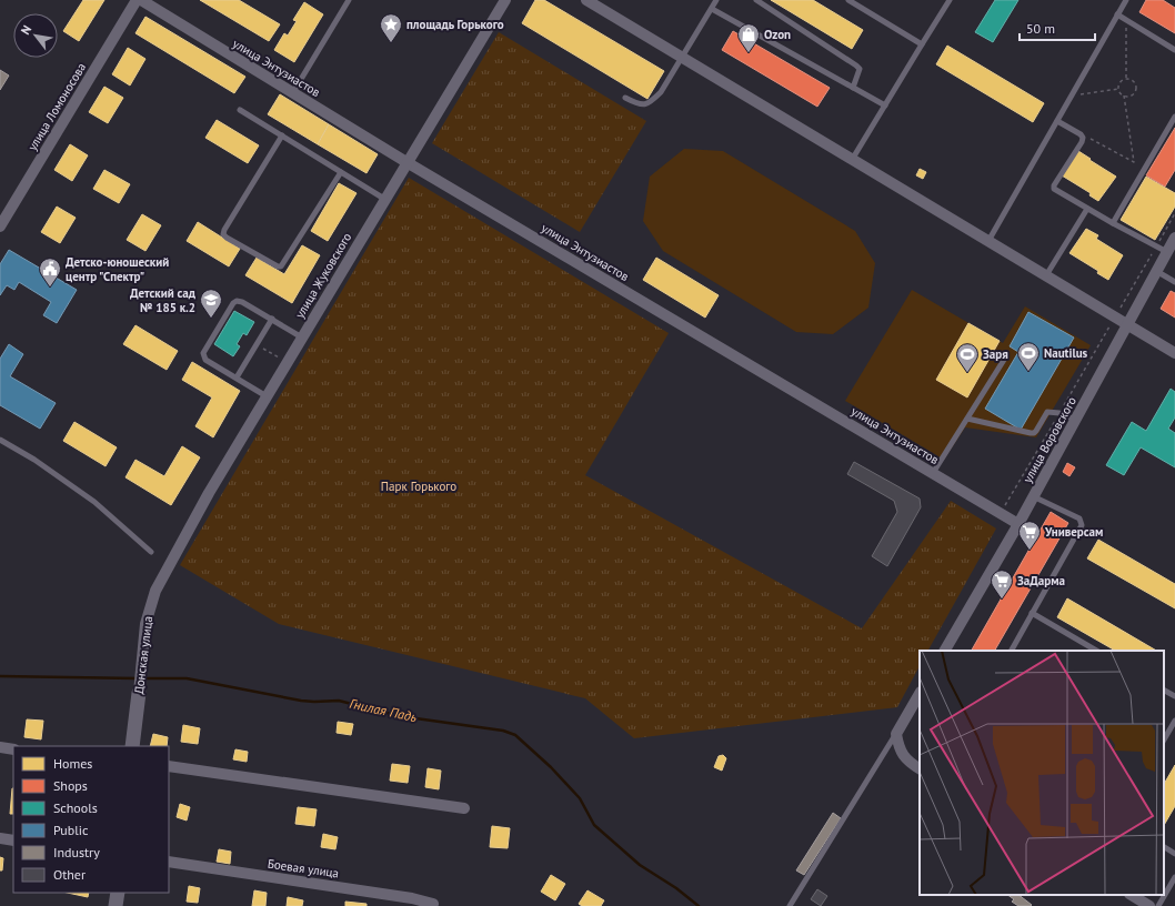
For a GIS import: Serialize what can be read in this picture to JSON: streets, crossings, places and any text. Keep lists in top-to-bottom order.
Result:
{
  "streets": {
    "street": [
      "улица Энтузиастов",
      "улица Ломоносова",
      "улица Жуковского",
      "улица Воровского",
      "Донская улица",
      "Боевая улица"
    ]
  },
  "crossings": [
    ["улица Энтузиастов", "улица Жуковского"],
    ["улица Энтузиастов", "улица Воровского"],
    ["улица Жуковского", "Донская улица"]
  ],
  "water": ["Гнилая Падь"],
  "parks": ["Парк Горького"],
  "places": {
    "place": ["площадь Горького"],
    "shop": ["Ozon"],
    "public building": ["Детско-юношеский центр \"Спектр\""],
    "school or university": ["Детский сад № 185 к.2"],
    "sports": ["Nautilus", "Заря"],
    "supermarket": ["Универсам", "ЗаДарма"]
  },
  "legend": [
    "Homes",
    "Shops",
    "Schools",
    "Public",
    "Industry",
    "Other"
  ],
  "scale_bar": "50 m",
  "north": "top left"
}
